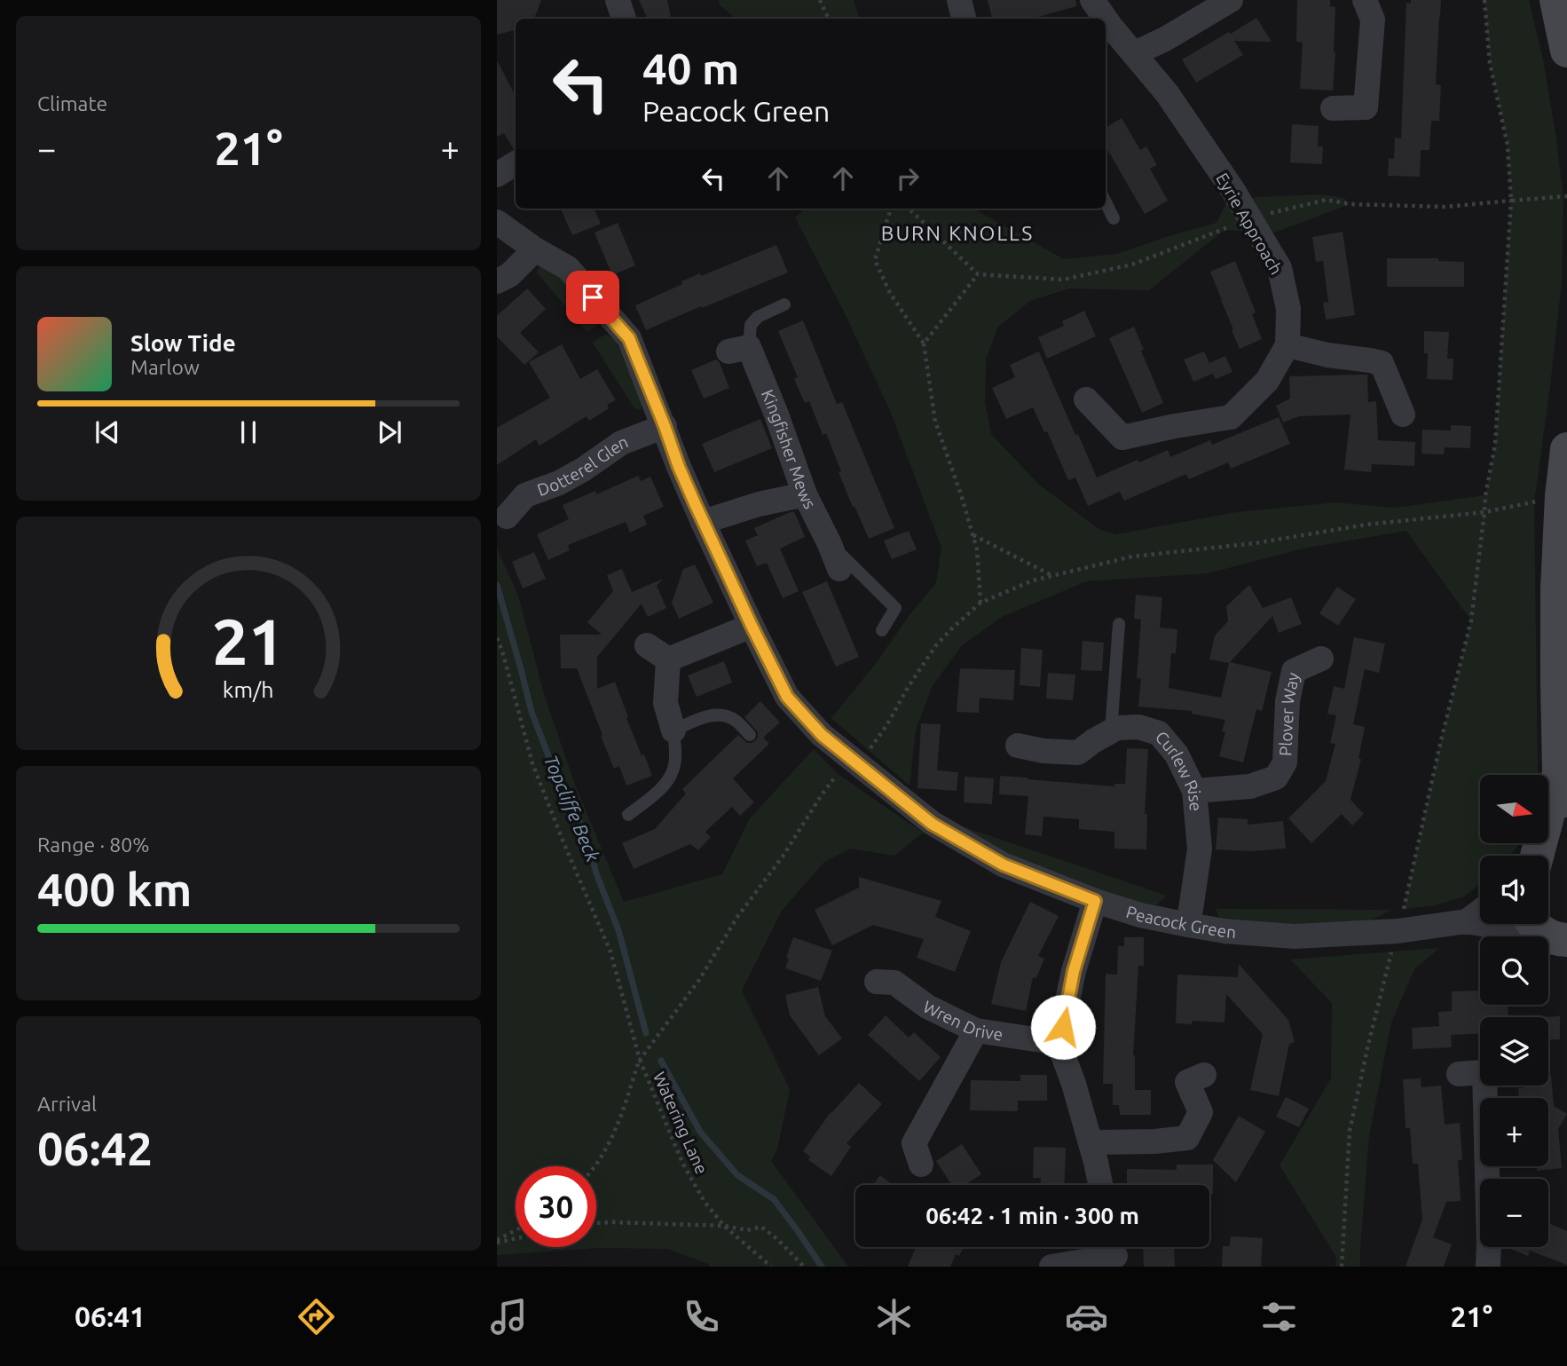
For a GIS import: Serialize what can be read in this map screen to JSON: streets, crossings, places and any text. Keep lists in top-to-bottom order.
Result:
{
  "streets": {
    "street": [
      "Eyrie Approach",
      "Kingfisher Mews",
      "Dotterel Glen",
      "Plover Way",
      "Curlew Rise",
      "Peacock Green",
      "Wren Drive"
    ],
    "path": ["Watering Lane"]
  },
  "crossings": [
    ["Dotterel Glen", "Peacock Green"],
    ["Plover Way", "Curlew Rise"],
    ["Curlew Rise", "Peacock Green"]
  ],
  "districts": ["BURN KNOLLS"],
  "water": ["Topcliffe Beck"],
  "north": "right",
  "page": {
    "tile": [
      "Climate",
      ["Range · 80%", "400 km"],
      ["Arrival", "06:42"]
    ],
    "turn": ["40 m", "Peacock Green"],
    "heat": ["−", "21°", "+"],
    "song": ["Slow Tide", "Marlow"],
    "map_buttons": ["+", "−"],
    "limit": "30",
    "trip": "06:42 · 1 min · 300 m",
    "tabs": ["06:41", "21°"],
    "gauge": ["21", "km/h"]
  }
}
